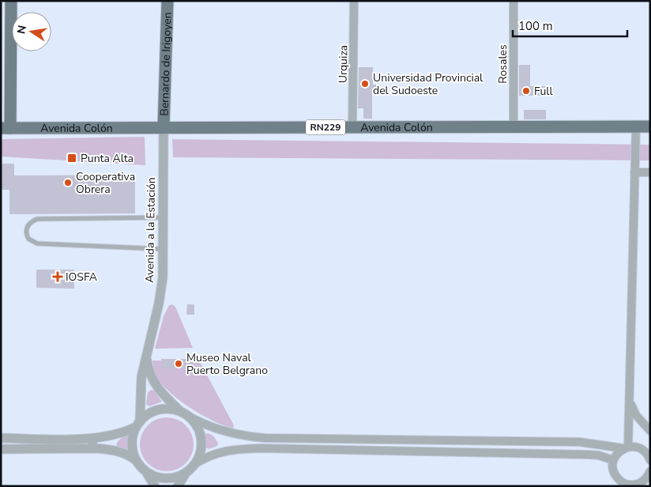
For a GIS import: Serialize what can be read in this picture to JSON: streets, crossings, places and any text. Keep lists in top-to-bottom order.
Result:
{
  "streets": {
    "main road": ["Bernardo de Irigoyen", "Avenida Colón", "RN229"],
    "street": ["Urquiza", "Rosales", "Avenida a la Estación"]
  },
  "crossings": [
    ["Bernardo de Irigoyen", "Avenida Colón"],
    ["Bernardo de Irigoyen", "Avenida a la Estación"],
    ["Urquiza", "Avenida Colón"],
    ["Rosales", "Avenida Colón"],
    ["Avenida Colón", "Avenida a la Estación"]
  ],
  "places": {
    "other": [
      "Universidad Provincial del Sudoeste",
      "Full",
      "Cooperativa Obrera",
      "Museo Naval Puerto Belgrano"
    ],
    "transit": ["Punta Alta"],
    "health": ["IOSFA"]
  },
  "scale_bar": "100 m",
  "north": "left"
}
